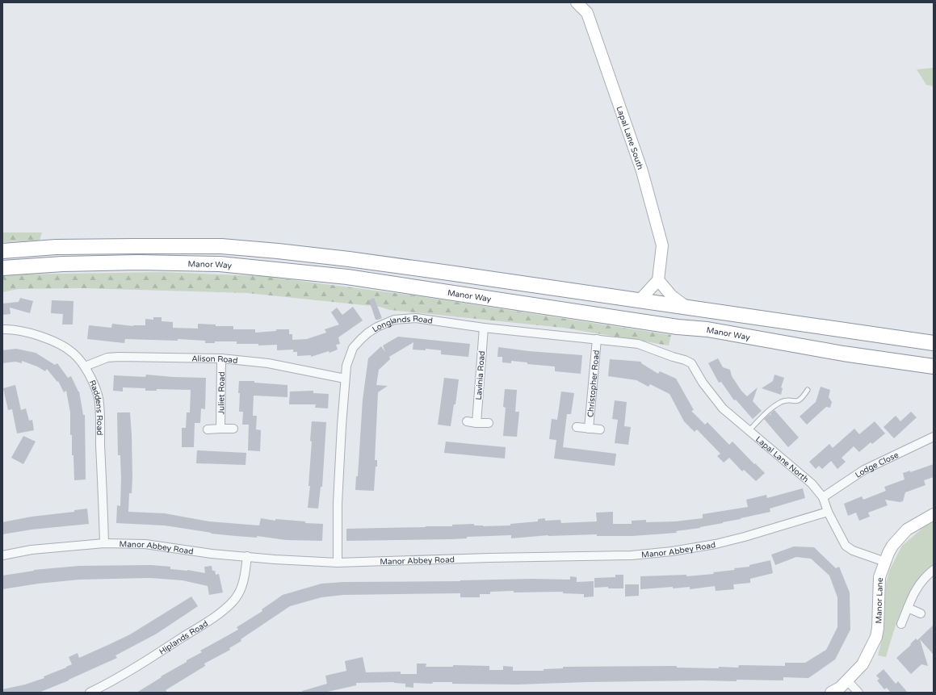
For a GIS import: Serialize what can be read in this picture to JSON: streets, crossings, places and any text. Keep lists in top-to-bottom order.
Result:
{
  "streets": {
    "highway": ["Manor Way"],
    "street": [
      "Lapal Lane South",
      "Longlands Road",
      "Alison Road",
      "Lavinia Road",
      "Christopher Road",
      "Juliet Road",
      "Raddens Road",
      "Lapal Lane North",
      "Lodge Close",
      "Manor Abbey Road",
      "Manor Lane",
      "Hiplands Road"
    ]
  },
  "crossings": [
    ["Longlands Road", "Alison Road"],
    ["Longlands Road", "Lavinia Road"],
    ["Longlands Road", "Christopher Road"],
    ["Longlands Road", "Lapal Lane North"],
    ["Longlands Road", "Manor Abbey Road"],
    ["Alison Road", "Juliet Road"],
    ["Alison Road", "Raddens Road"],
    ["Raddens Road", "Manor Abbey Road"],
    ["Lapal Lane North", "Lodge Close"],
    ["Lapal Lane North", "Manor Abbey Road"],
    ["Lapal Lane North", "Manor Lane"],
    ["Manor Abbey Road", "Hiplands Road"]
  ]
}
